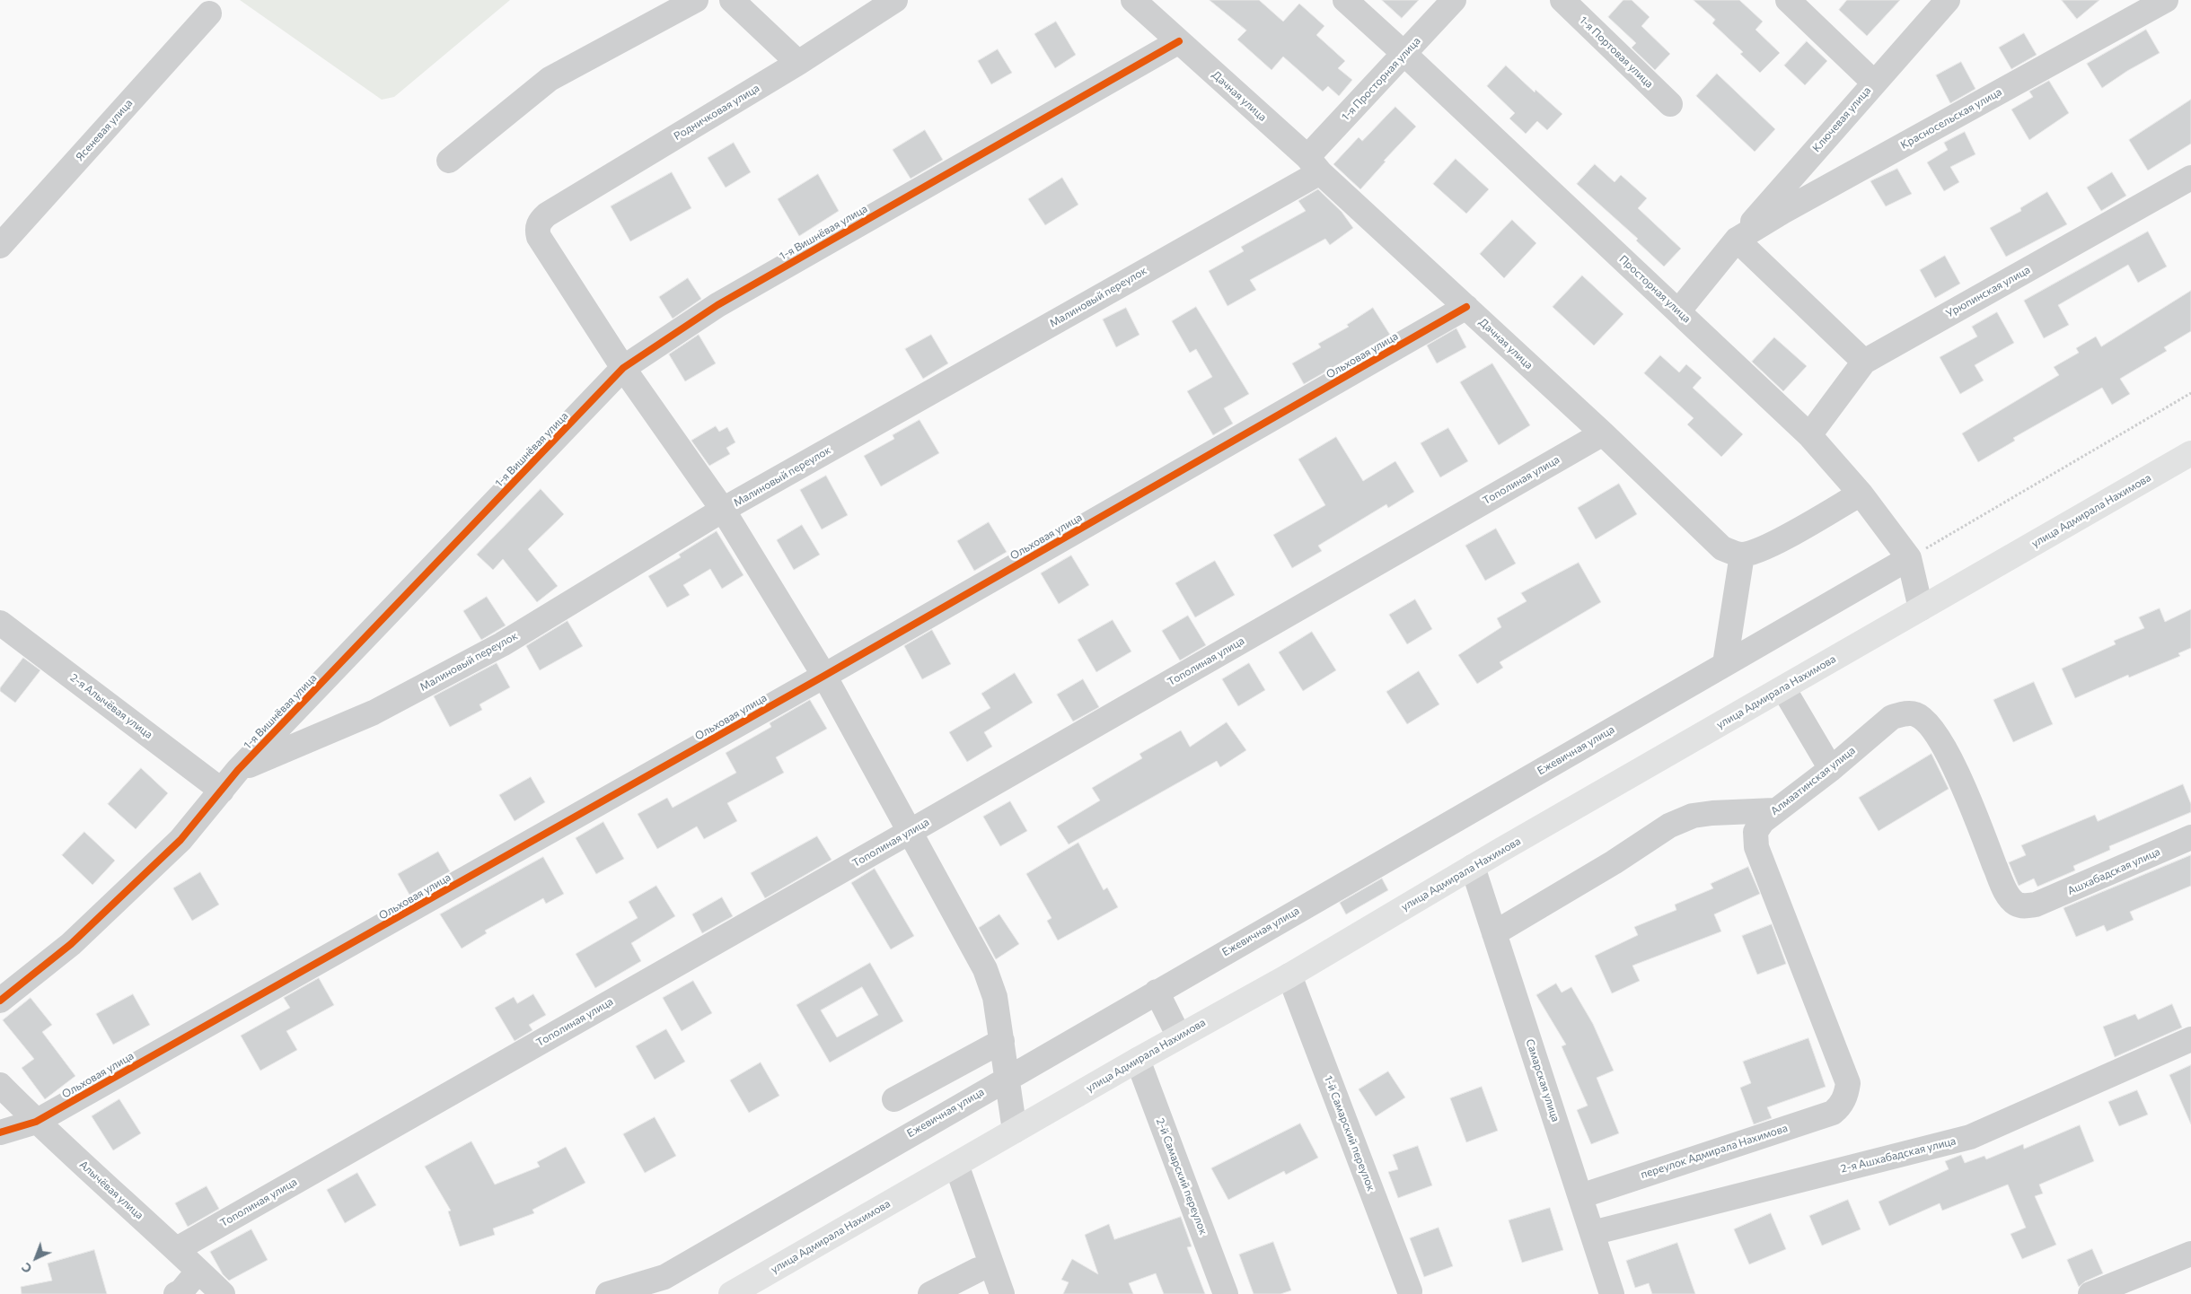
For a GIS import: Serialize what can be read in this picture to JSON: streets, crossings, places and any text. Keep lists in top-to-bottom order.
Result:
{
  "streets": {
    "main road": ["улица Адмирала Нахимова"],
    "street": [
      "1-я Портовая улица",
      "1-я Просторная улица",
      "Дачная улица",
      "Родничковая улица",
      "Красносельская улица",
      "Ключевая улица",
      "Ясеневая улица",
      "1-я Вишнёвая улица",
      "Просторная улица",
      "Урюпинская улица",
      "Малиновый переулок",
      "Ольховая улица",
      "Тополиная улица",
      "2-я Алычёвая улица",
      "Ежевичная улица",
      "Алмаатинская улица",
      "Ашхабадская улица",
      "Самарская улица",
      "1-й Самарский переулок",
      "переулок Адмирала Нахимова",
      "2-я Ашхабадская улица",
      "2-й Самарский переулок",
      "Алычёвая улица"
    ]
  },
  "crossings": [
    ["1-я Просторная улица", "Дачная улица"],
    ["1-я Просторная улица", "Просторная улица"],
    ["1-я Просторная улица", "Малиновый переулок"],
    ["Дачная улица", "1-я Вишнёвая улица"],
    ["Дачная улица", "Малиновый переулок"],
    ["Дачная улица", "Ольховая улица"],
    ["Дачная улица", "Тополиная улица"],
    ["Родничковая улица", "1-я Вишнёвая улица"],
    ["Красносельская улица", "Ключевая улица"],
    ["Ключевая улица", "Просторная улица"],
    ["1-я Вишнёвая улица", "Малиновый переулок"],
    ["1-я Вишнёвая улица", "2-я Алычёвая улица"],
    ["Просторная улица", "Урюпинская улица"],
    ["Просторная улица", "улица Адмирала Нахимова"],
    ["Просторная улица", "Ежевичная улица"],
    ["Ольховая улица", "Алычёвая улица"],
    ["Тополиная улица", "Алычёвая улица"],
    ["улица Адмирала Нахимова", "Самарская улица"],
    ["улица Адмирала Нахимова", "1-й Самарский переулок"],
    ["улица Адмирала Нахимова", "2-й Самарский переулок"],
    ["Алмаатинская улица", "Ашхабадская улица"],
    ["Алмаатинская улица", "переулок Адмирала Нахимова"],
    ["Самарская улица", "переулок Адмирала Нахимова"],
    ["Самарская улица", "2-я Ашхабадская улица"]
  ],
  "north": "bottom left"
}
